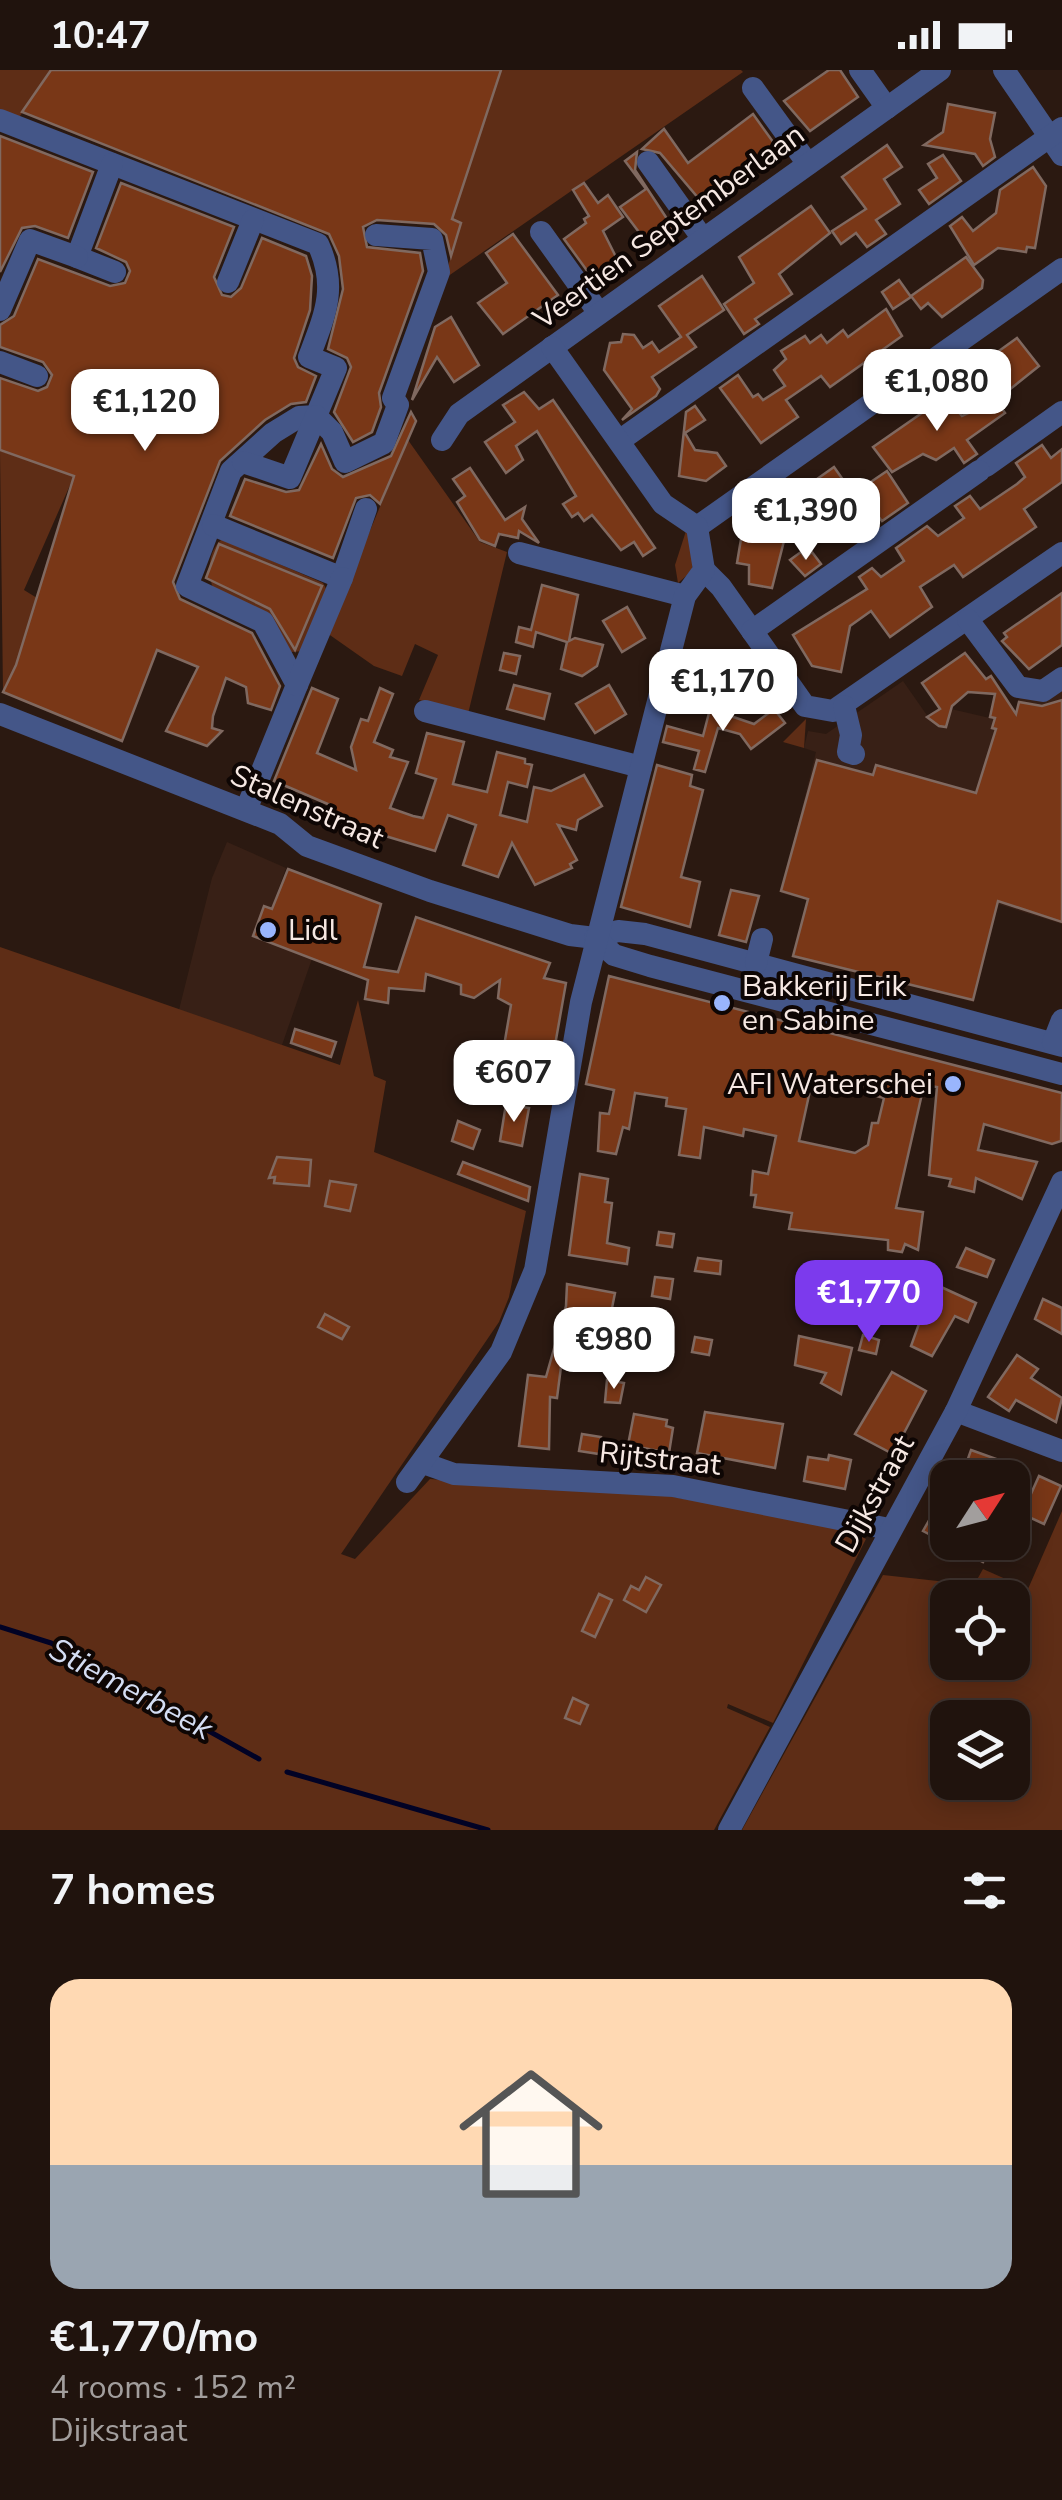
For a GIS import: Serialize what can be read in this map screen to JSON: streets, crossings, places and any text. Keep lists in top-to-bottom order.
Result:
{
  "streets": {
    "street": [
      "Veertien Septemberlaan",
      "Stalenstraat",
      "Rijtstraat",
      "Dijkstraat"
    ]
  },
  "crossings": [
    ["Rijtstraat", "Dijkstraat"]
  ],
  "water": ["Stiemerbeek"],
  "places": ["Lidl", "Bakkerij Erik en Sabine", "AFI Waterschei"],
  "north": "top right",
  "page": {
    "status": "10:47",
    "price": [
      "€1,080",
      "€1,120",
      "€1,390",
      "€1,170",
      "€607",
      "€1,770",
      "€980"
    ],
    "heading": "7 homes",
    "list": [
      {
        "name": "€1,770/mo",
        "note": "4 rooms · 152 m² · Dijkstraat"
      }
    ]
  }
}
